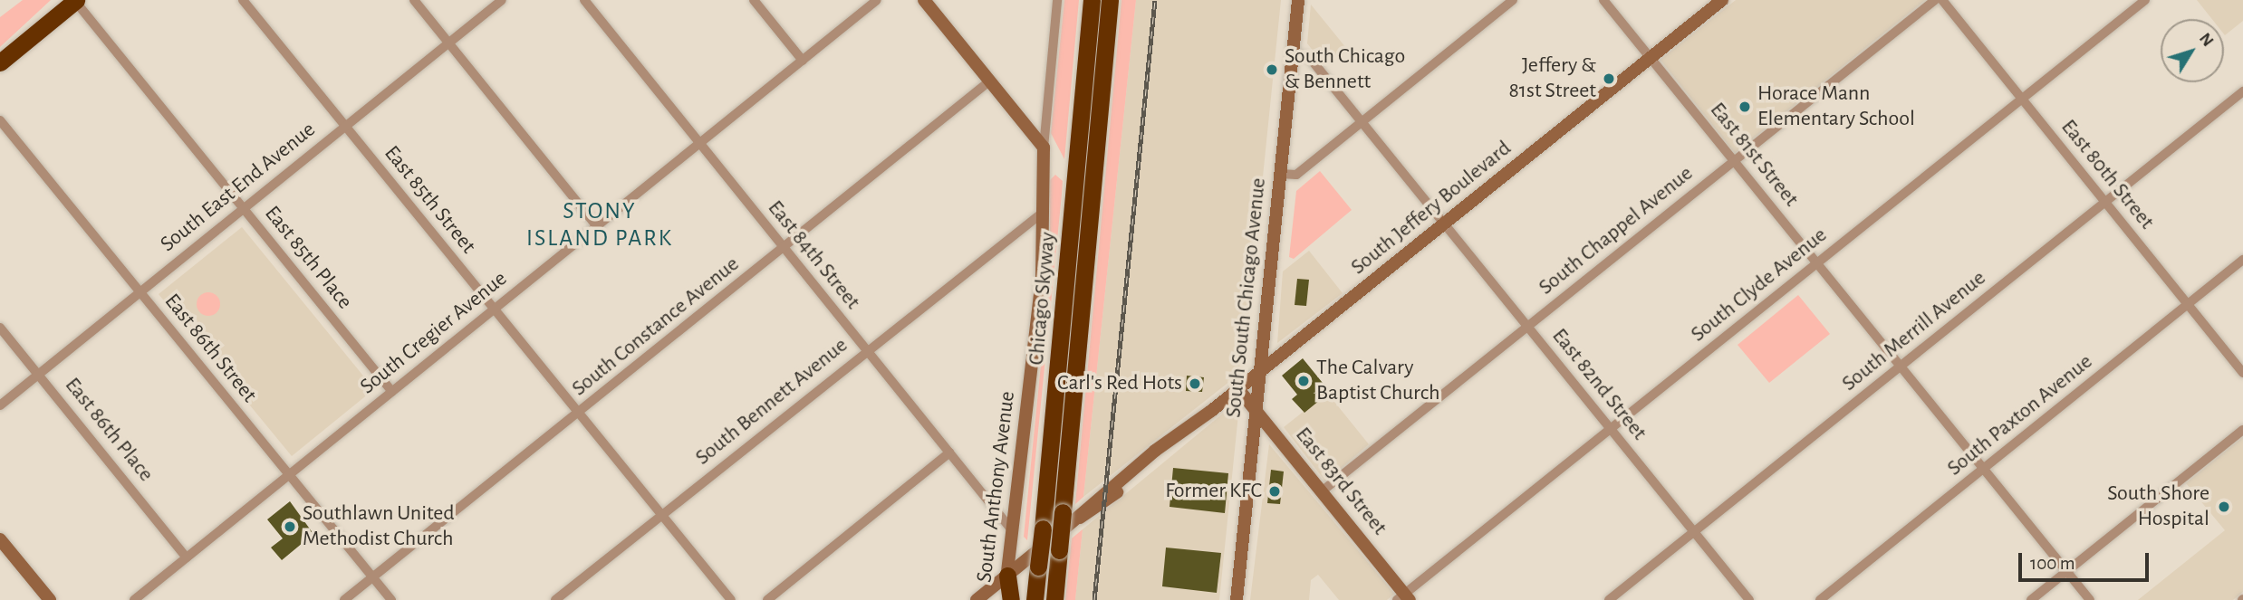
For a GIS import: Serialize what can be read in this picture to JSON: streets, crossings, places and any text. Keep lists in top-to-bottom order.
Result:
{
  "streets": {
    "highway": ["Chicago Skyway"],
    "main road": [
      "South Jeffery Boulevard",
      "South South Chicago Avenue",
      "East 83rd Street",
      "South Anthony Avenue"
    ],
    "street": [
      "East 81st Street",
      "East 80th Street",
      "South East End Avenue",
      "East 85th Street",
      "South Chappel Avenue",
      "East 84th Street",
      "East 85th Place",
      "South Clyde Avenue",
      "South Constance Avenue",
      "South Merrill Avenue",
      "South Cregier Avenue",
      "East 86th Street",
      "East 82nd Street",
      "South Bennett Avenue",
      "South Paxton Avenue",
      "East 86th Place"
    ]
  },
  "crossings": [
    ["East 81st Street", "South Jeffery Boulevard"],
    ["East 81st Street", "South Chappel Avenue"],
    ["East 81st Street", "South Clyde Avenue"],
    ["East 81st Street", "South Merrill Avenue"],
    ["East 81st Street", "South Paxton Avenue"],
    ["East 80th Street", "South Clyde Avenue"],
    ["East 80th Street", "South Merrill Avenue"],
    ["East 80th Street", "South Paxton Avenue"],
    ["South East End Avenue", "East 85th Street"],
    ["South East End Avenue", "East 85th Place"],
    ["South East End Avenue", "East 86th Street"],
    ["South East End Avenue", "East 86th Place"],
    ["East 85th Street", "South Constance Avenue"],
    ["East 85th Street", "South Cregier Avenue"],
    ["East 85th Street", "South Bennett Avenue"],
    ["South Jeffery Boulevard", "South South Chicago Avenue"],
    ["South Jeffery Boulevard", "Chicago Skyway"],
    ["South Jeffery Boulevard", "East 82nd Street"],
    ["South Jeffery Boulevard", "East 83rd Street"],
    ["South Jeffery Boulevard", "South Anthony Avenue"],
    ["South Chappel Avenue", "East 82nd Street"],
    ["South Chappel Avenue", "East 83rd Street"],
    ["East 84th Street", "South Constance Avenue"],
    ["East 84th Street", "South Cregier Avenue"],
    ["East 84th Street", "South Bennett Avenue"],
    ["East 84th Street", "South Anthony Avenue"],
    ["East 85th Place", "South Cregier Avenue"],
    ["South Clyde Avenue", "East 82nd Street"],
    ["South Clyde Avenue", "East 83rd Street"],
    ["South South Chicago Avenue", "East 82nd Street"],
    ["South South Chicago Avenue", "East 83rd Street"],
    ["South Constance Avenue", "East 86th Street"],
    ["South Merrill Avenue", "East 82nd Street"],
    ["South Cregier Avenue", "East 86th Street"],
    ["South Cregier Avenue", "East 86th Place"],
    ["South Bennett Avenue", "South Anthony Avenue"]
  ],
  "districts": ["STONY ISLAND PARK"],
  "places": [
    "South Chicago & Bennett",
    "Jeffery & 81st Street",
    "Horace Mann Elementary School",
    "The Calvary Baptist Church",
    "Carl's Red Hots",
    "Former KFC",
    "South Shore Hospital",
    "Southlawn United Methodist Church"
  ],
  "scale_bar": "100 m",
  "north": "top right"
}
